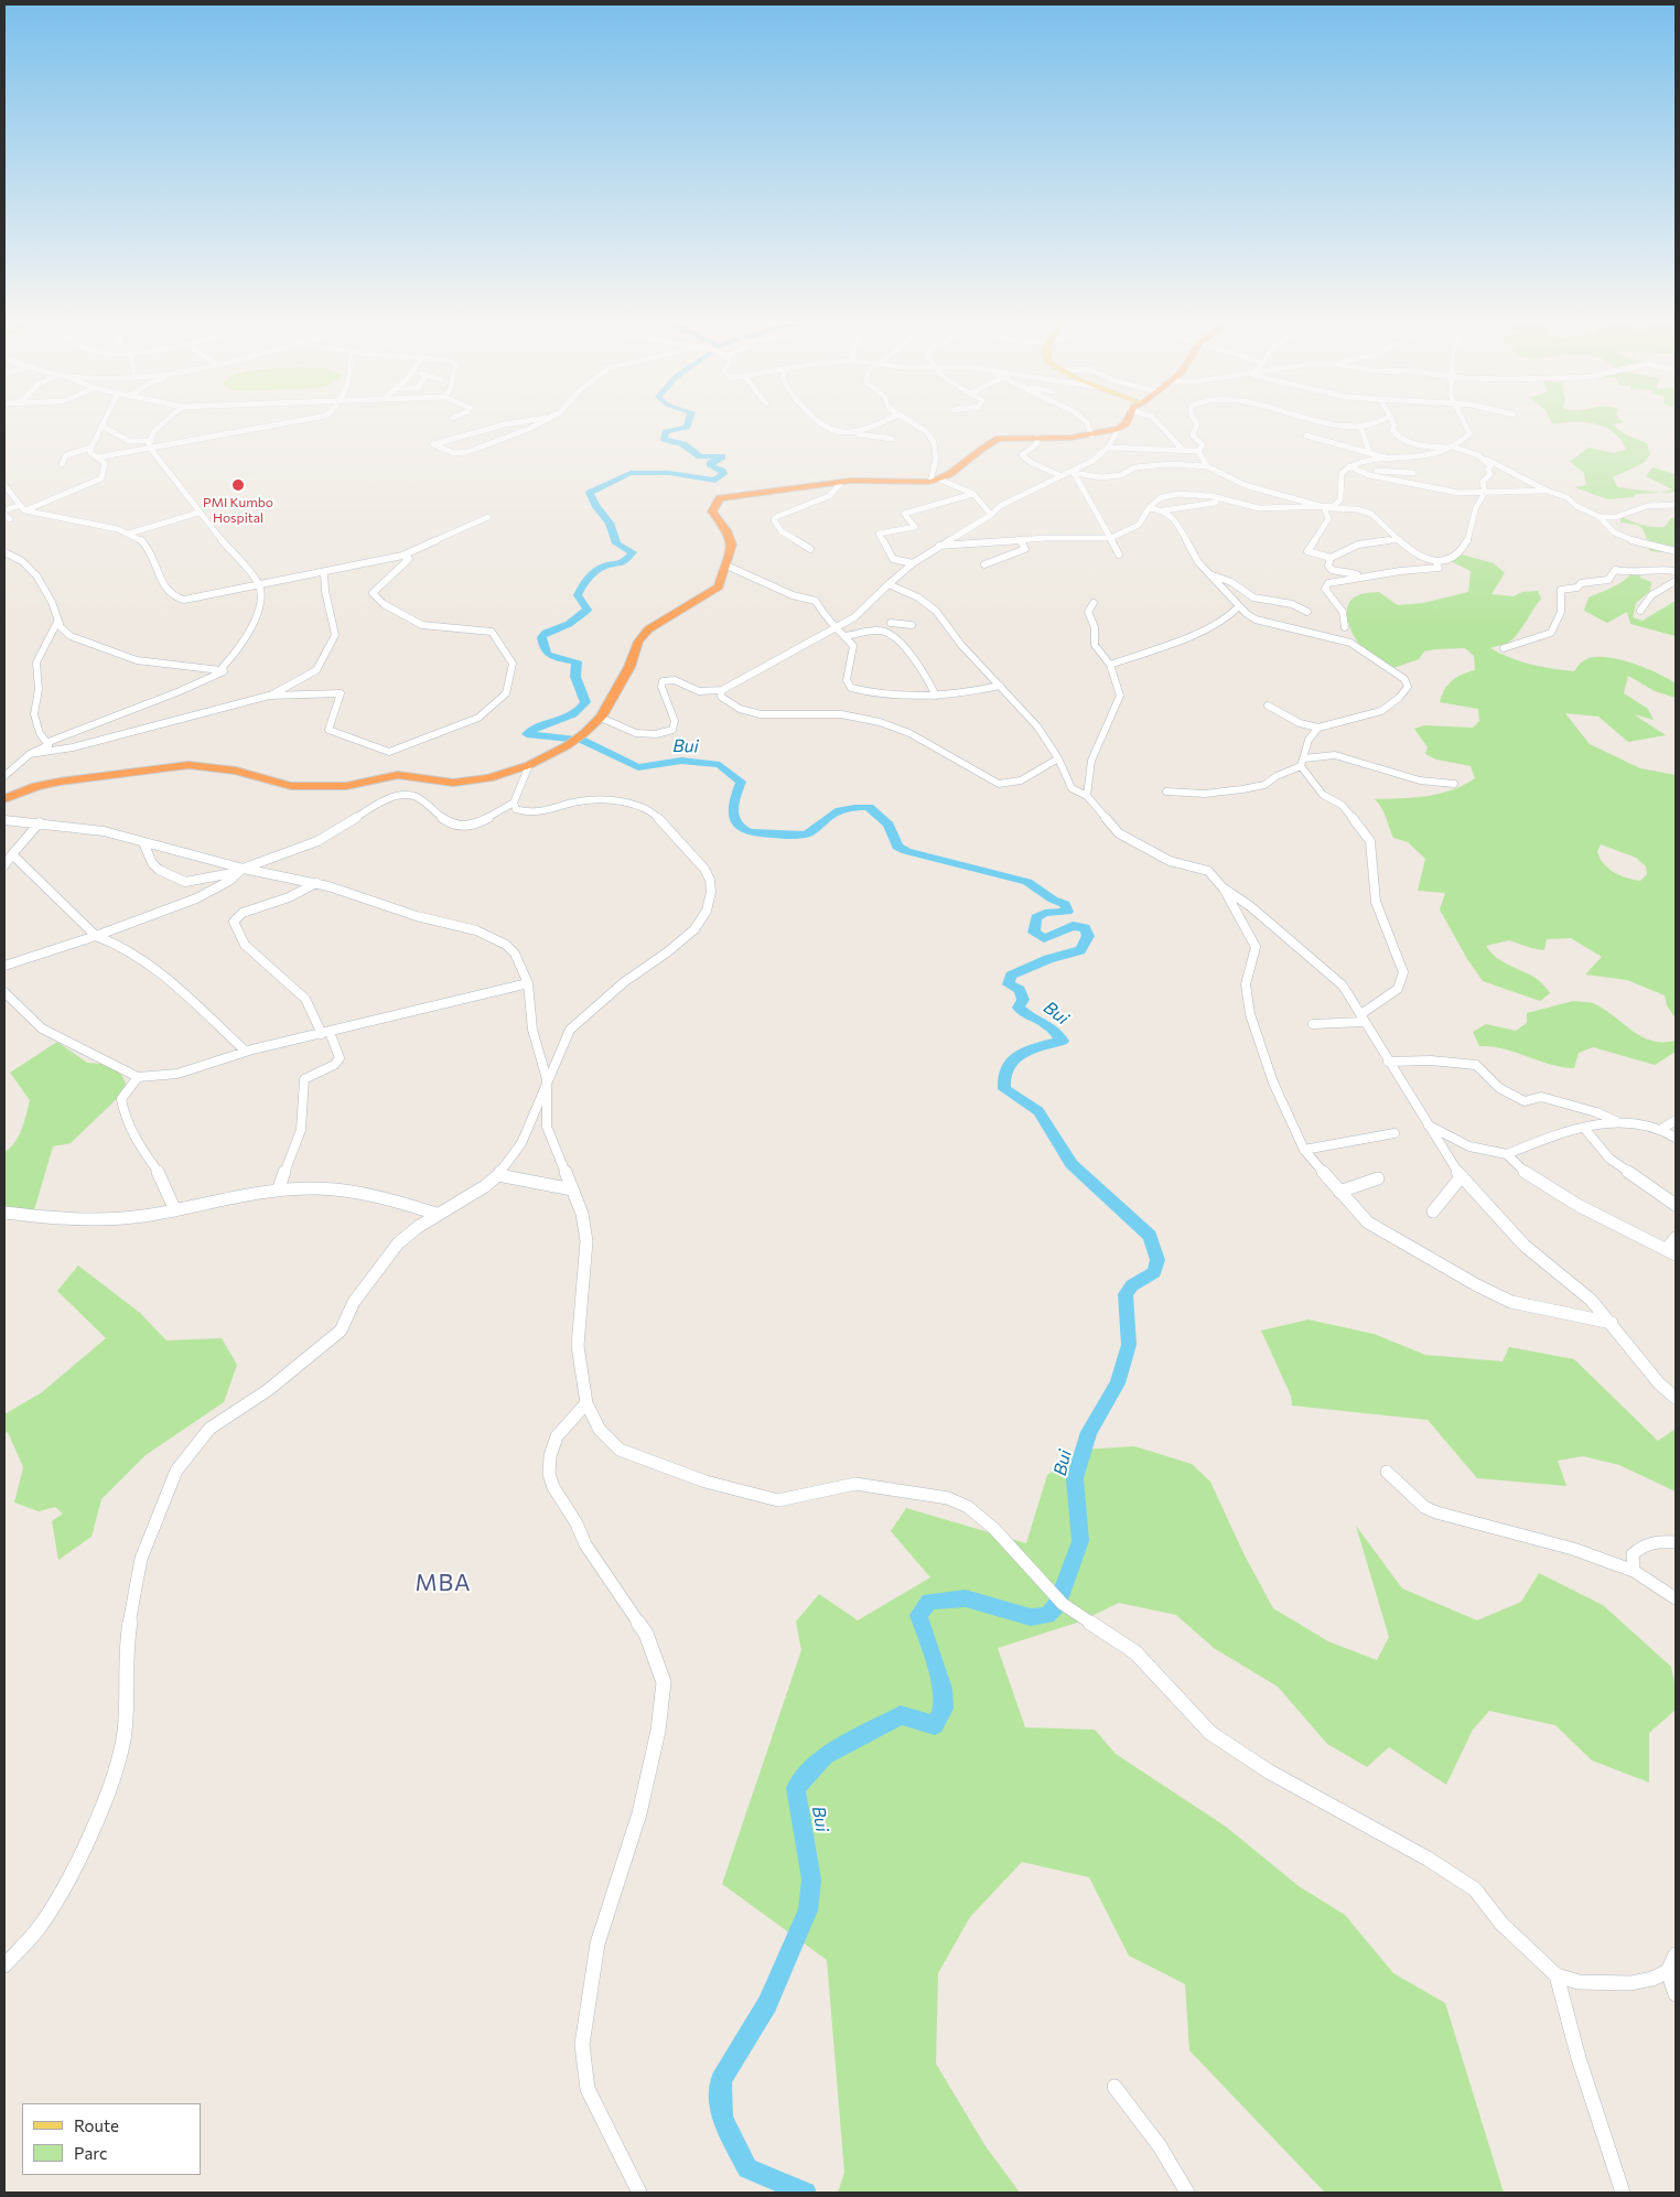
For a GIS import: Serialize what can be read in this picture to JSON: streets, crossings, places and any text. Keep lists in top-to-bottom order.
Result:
{
  "districts": ["MBA"],
  "water": ["Bui"],
  "places": ["PMI Kumbo Hospital"],
  "legend": ["Route", "Parc"]
}
